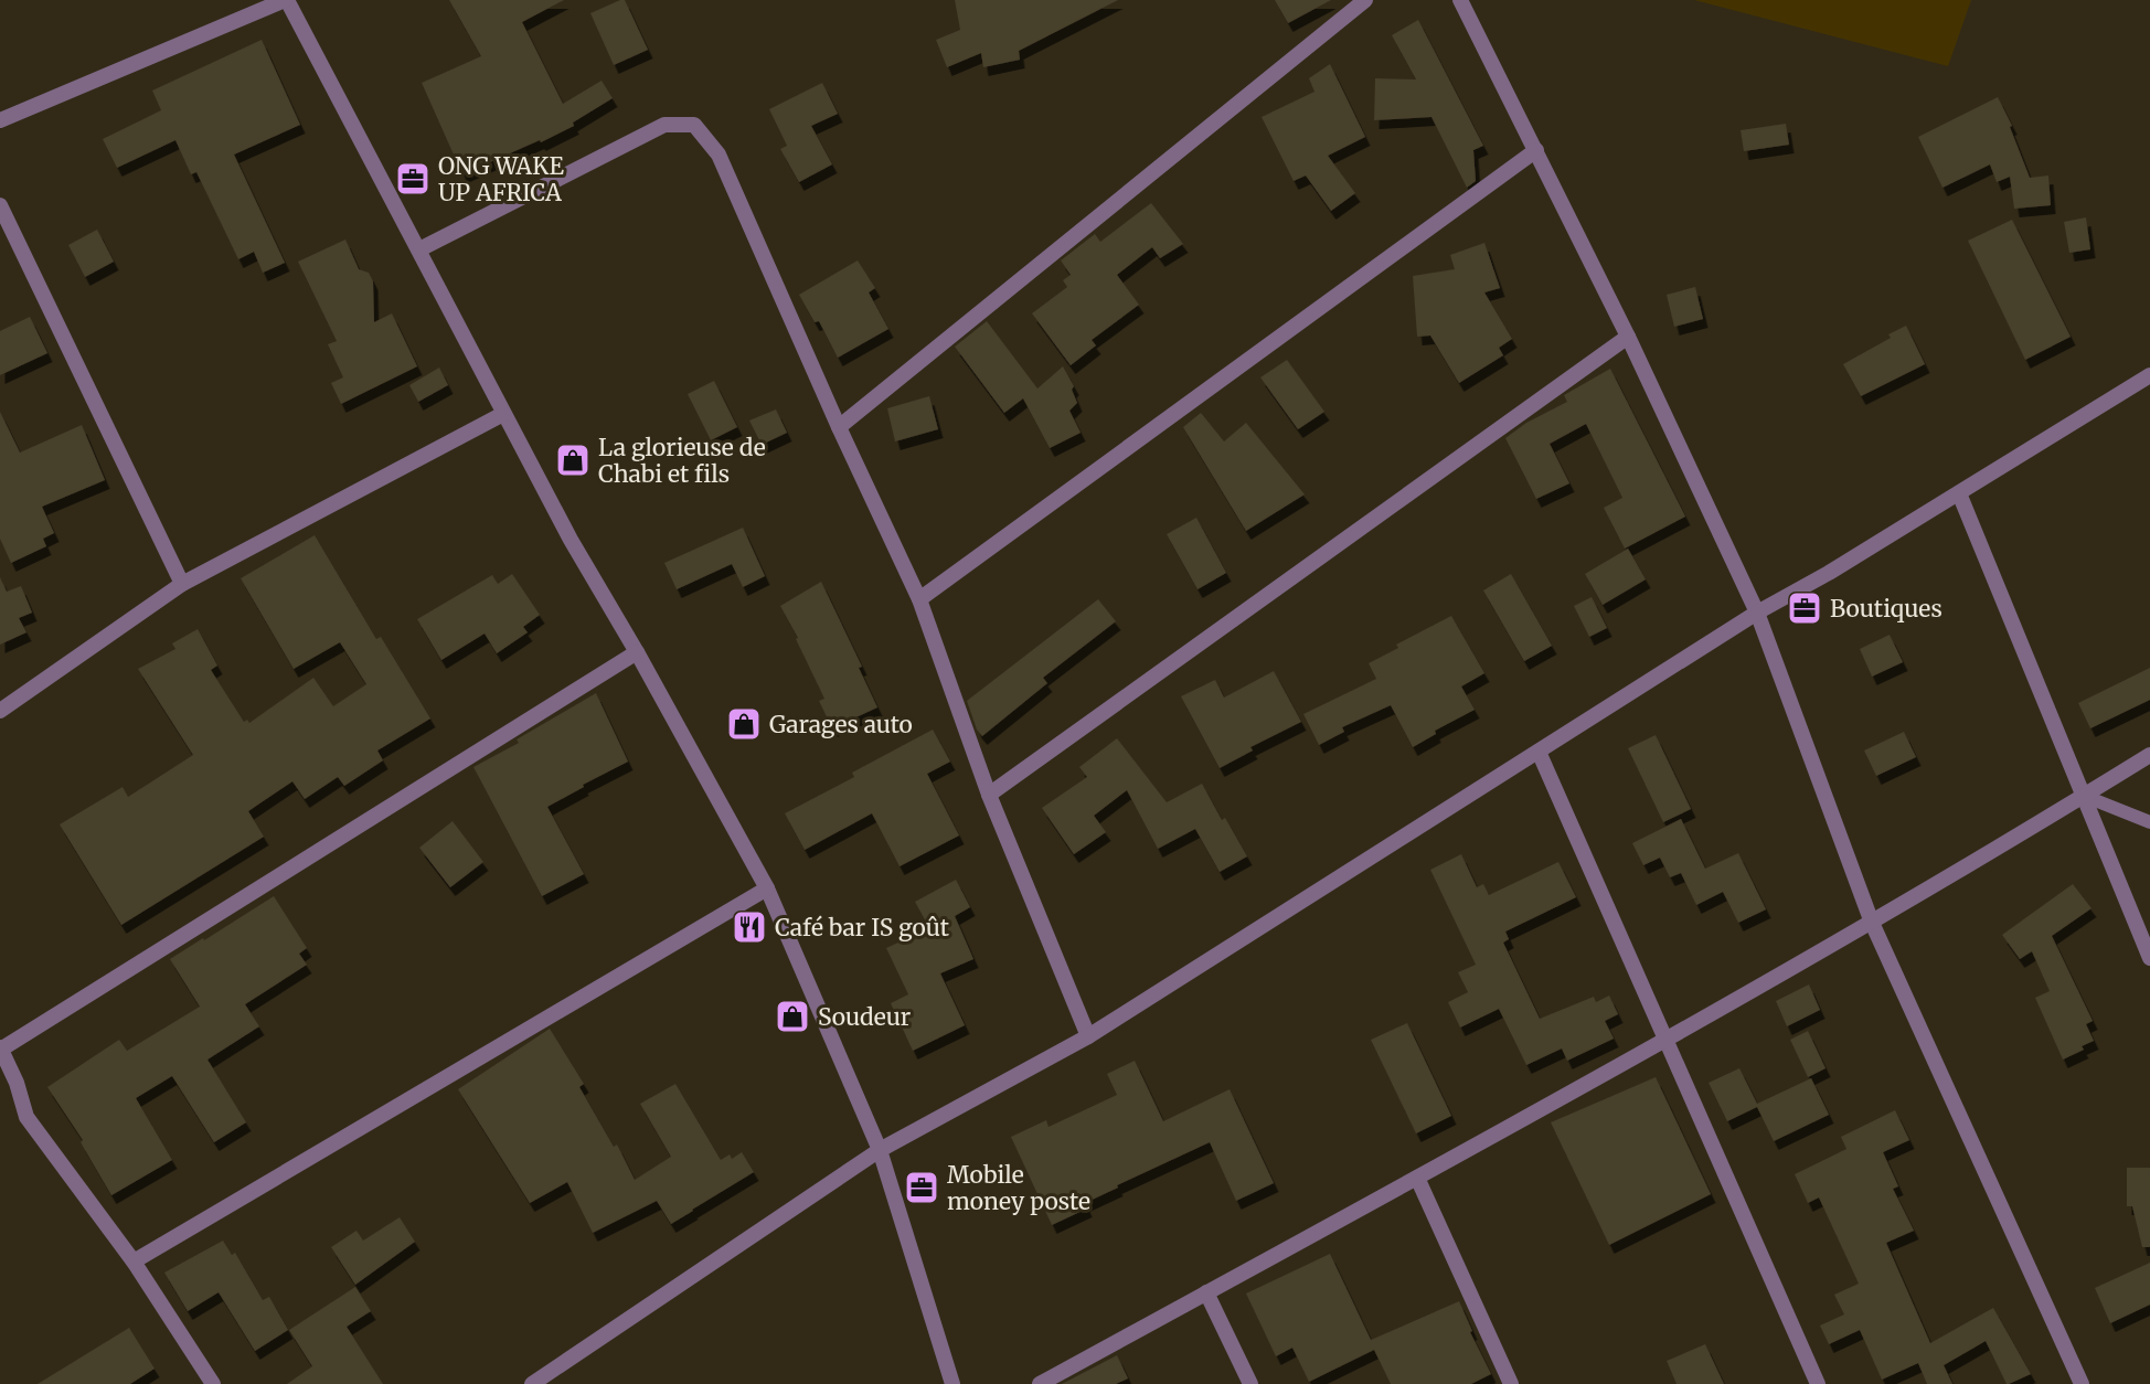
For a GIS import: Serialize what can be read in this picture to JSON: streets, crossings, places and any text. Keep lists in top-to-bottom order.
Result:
{
  "places": {
    "office": ["ONG WAKE UP AFRICA", "Boutiques", "Mobile money poste"],
    "shop": ["La glorieuse de Chabi et fils", "Garages auto", "Soudeur"],
    "restaurant": ["Café bar IS goût"]
  }
}
